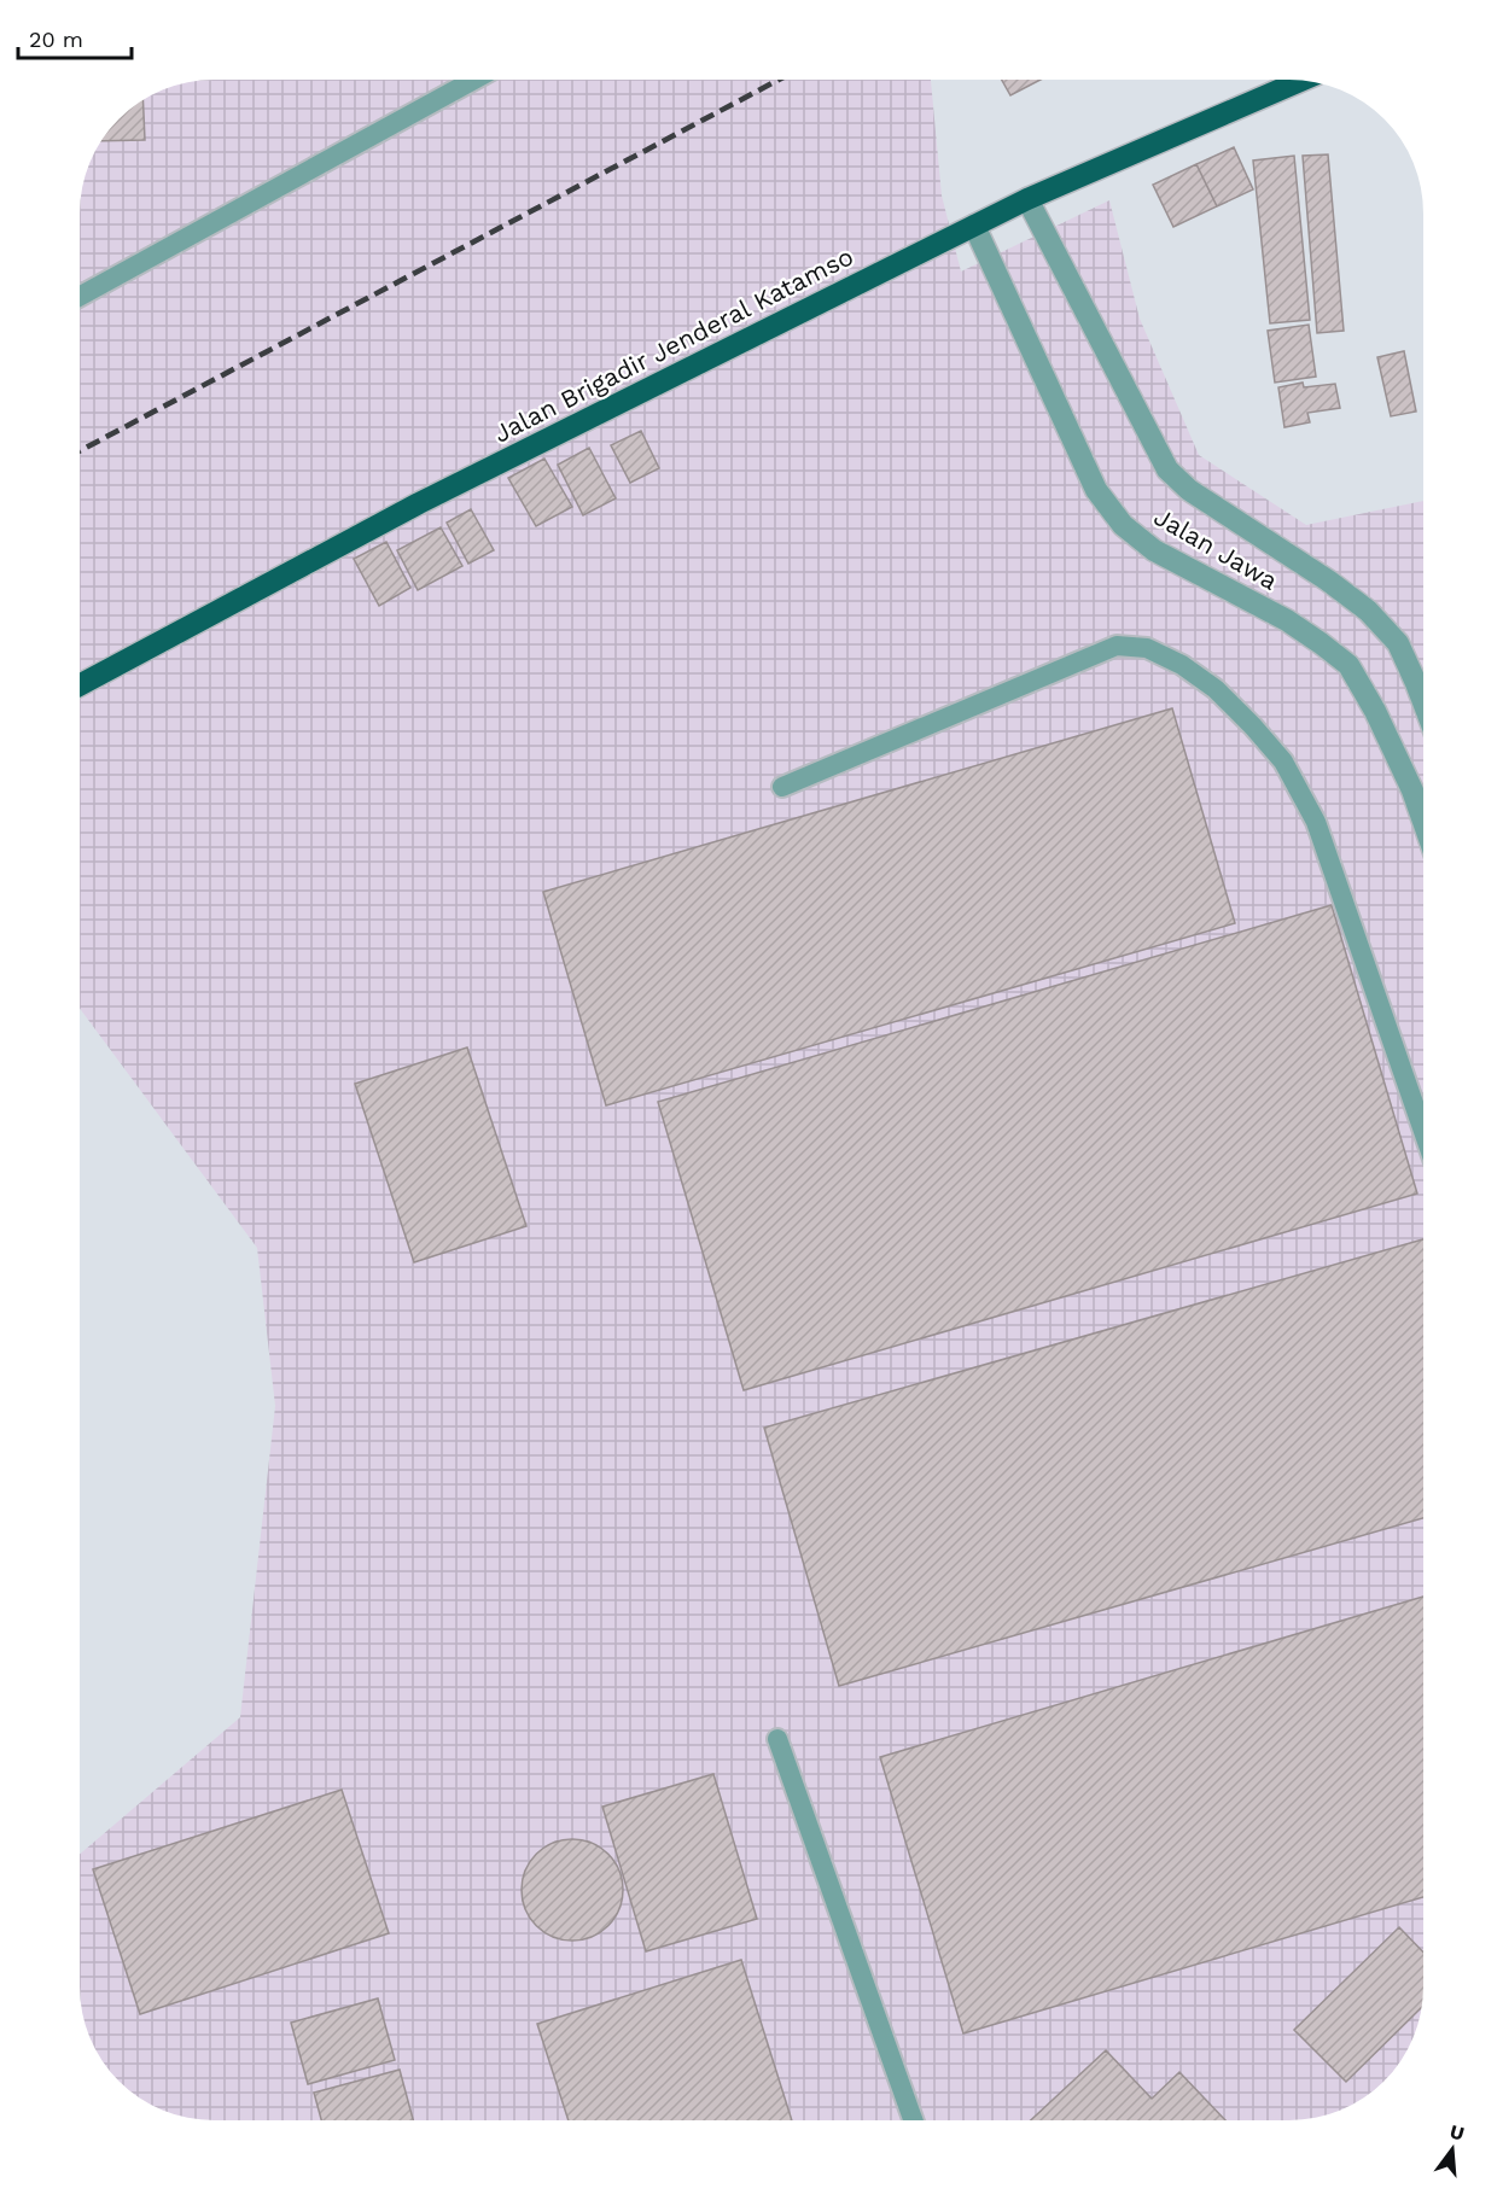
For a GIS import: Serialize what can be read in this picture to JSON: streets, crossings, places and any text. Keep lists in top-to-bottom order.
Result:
{
  "streets": {
    "highway": ["Jalan Brigadir Jenderal Katamso"],
    "street": ["Jalan Jawa"]
  },
  "crossings": [
    ["Jalan Brigadir Jenderal Katamso", "Jalan Jawa"]
  ],
  "scale_bar": "20 m",
  "north": "top"
}
